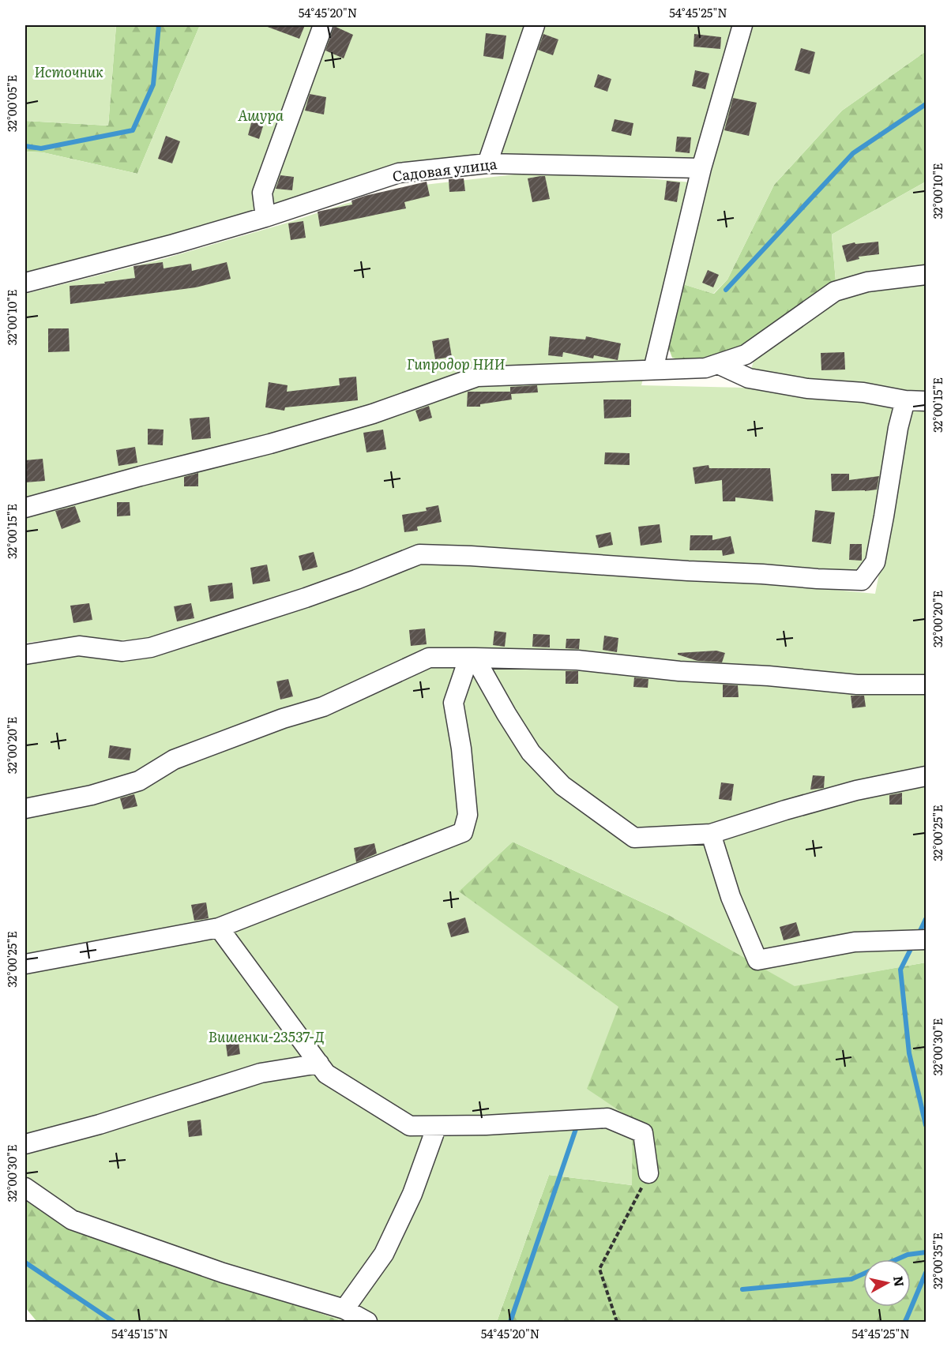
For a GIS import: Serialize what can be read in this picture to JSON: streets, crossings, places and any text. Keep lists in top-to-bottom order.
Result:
{
  "streets": {
    "street": ["Садовая улица"]
  },
  "parks": [
    "Источник",
    "Ашура",
    "Гипродор НИИ",
    "Вишенки-23537-Д"
  ],
  "north": "right",
  "coordinates": [
    "54°45'20\"N",
    "54°45'25\"N",
    "32°00'05\"E",
    "32°00'10\"E",
    "32°00'15\"E",
    "32°00'20\"E",
    "32°00'25\"E",
    "32°00'30\"E",
    "32°00'35\"E",
    "54°45'15\"N"
  ]
}
